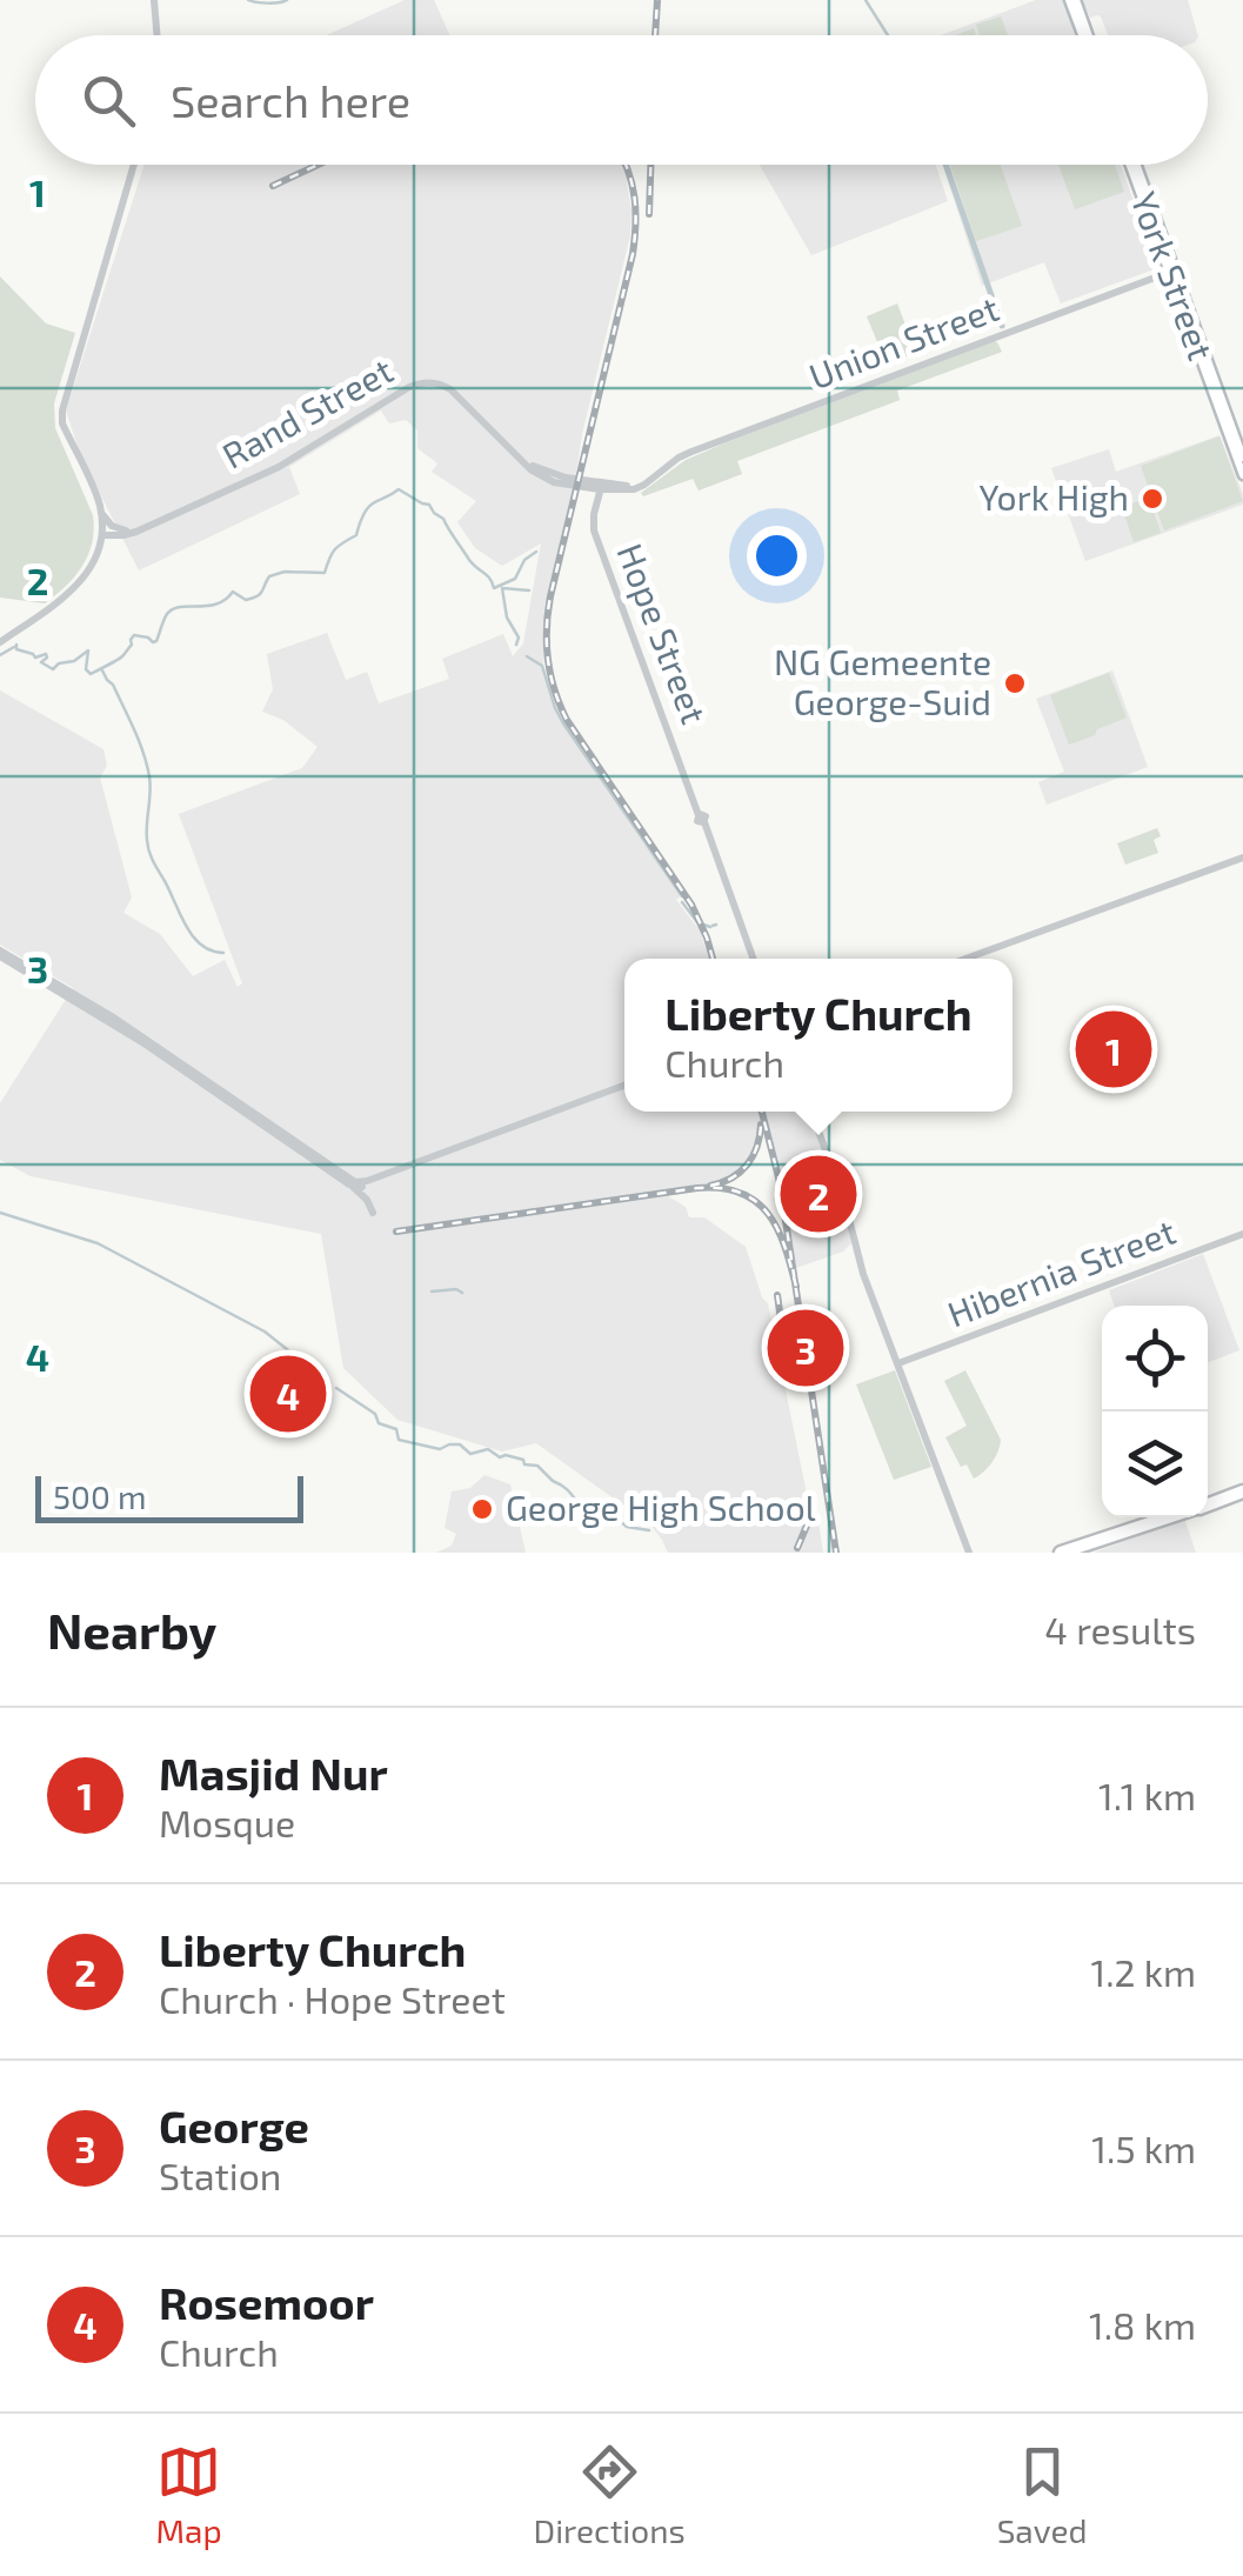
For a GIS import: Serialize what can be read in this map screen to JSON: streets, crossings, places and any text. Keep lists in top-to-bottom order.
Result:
{
  "streets": {
    "main road": ["York Street"],
    "street": [
      "Union Street",
      "Rand Street",
      "Hope Street",
      "Hibernia Street"
    ]
  },
  "crossings": [
    ["York Street", "Union Street"],
    ["Union Street", "Rand Street"],
    ["Union Street", "Hope Street"]
  ],
  "places": ["York High", "NG Gemeente George-Suid", "George High School"],
  "scale_bar": "500 m",
  "page": {
    "search": "Search here",
    "popup": ["Liberty Church", "Church"],
    "pins": [
      "1",
      "2",
      "3",
      "4"
    ],
    "scale": "500 m",
    "heading": ["Nearby", "4 results"],
    "list": [
      {
        "mark": "1",
        "name": "Masjid Nur",
        "note": "Mosque",
        "value": "1.1 km"
      },
      {
        "mark": "2",
        "name": "Liberty Church",
        "note": "Church · Hope Street",
        "value": "1.2 km"
      },
      {
        "mark": "3",
        "name": "George",
        "note": "Station",
        "value": "1.5 km"
      },
      {
        "mark": "4",
        "name": "Rosemoor",
        "note": "Church",
        "value": "1.8 km"
      }
    ],
    "nav": ["Map", "Directions", "Saved"]
  },
  "grid": {
    "rows": [
      "1",
      "2",
      "3",
      "4"
    ]
  }
}
